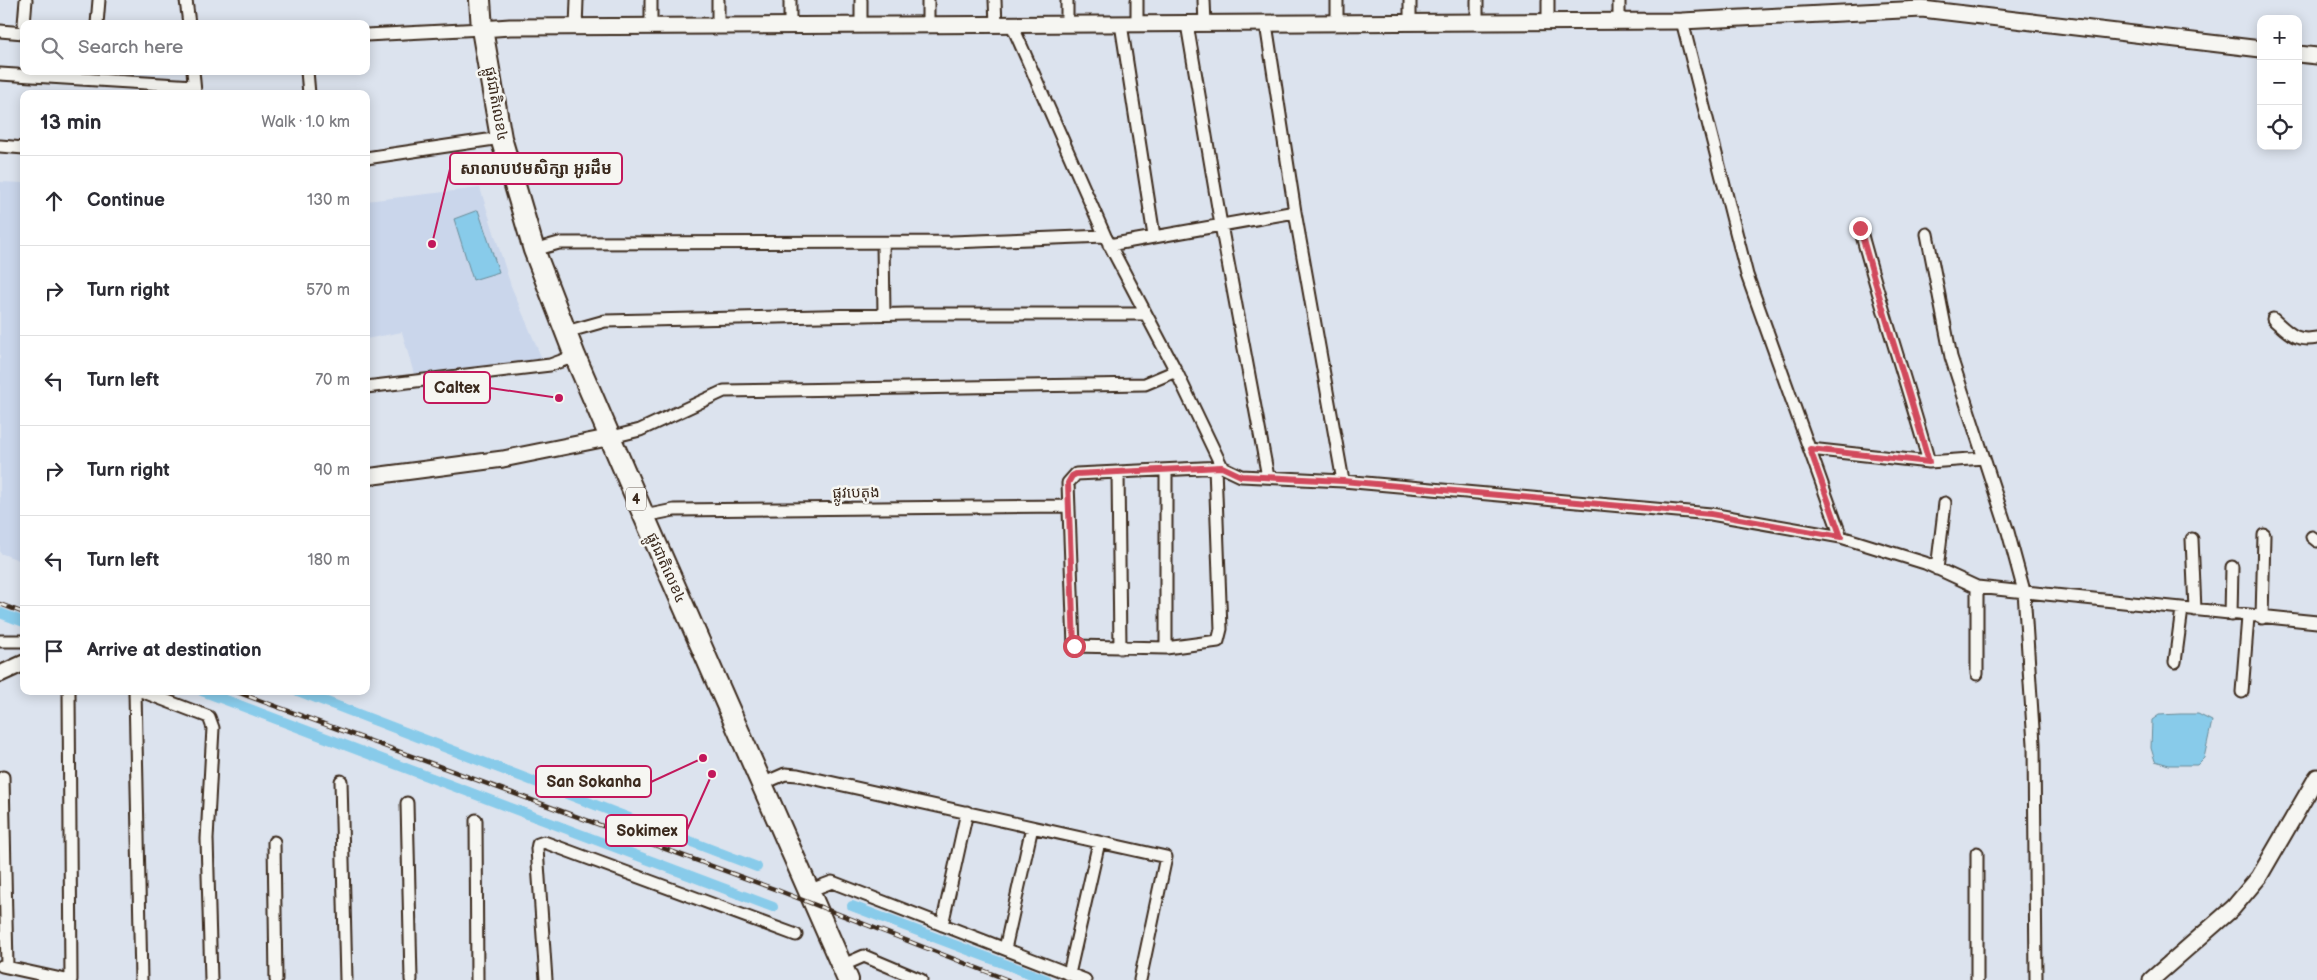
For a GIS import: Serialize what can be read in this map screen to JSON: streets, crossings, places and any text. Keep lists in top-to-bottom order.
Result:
{
  "streets": {
    "highway": ["ផ្លូវជាតិលេខ៤", "4"],
    "street": ["ផ្លូវបេតុង"]
  },
  "crossings": [
    ["ផ្លូវជាតិលេខ៤", "ផ្លូវបេតុង"]
  ],
  "places": [
    "សាលាបឋមសិក្សា អូរដឹម",
    "Caltex",
    "San Sokanha",
    "Sokimex"
  ],
  "page": {
    "map_buttons": ["+", "−"],
    "search": "Search here",
    "heading": ["13 min", "Walk · 1.0 km"],
    "list": [
      ["Continue", "130 m"],
      ["Turn right", "570 m"],
      ["Turn left", "70 m"],
      ["Turn right", "90 m"],
      ["Turn left", "180 m"],
      "Arrive at destination"
    ]
  }
}
